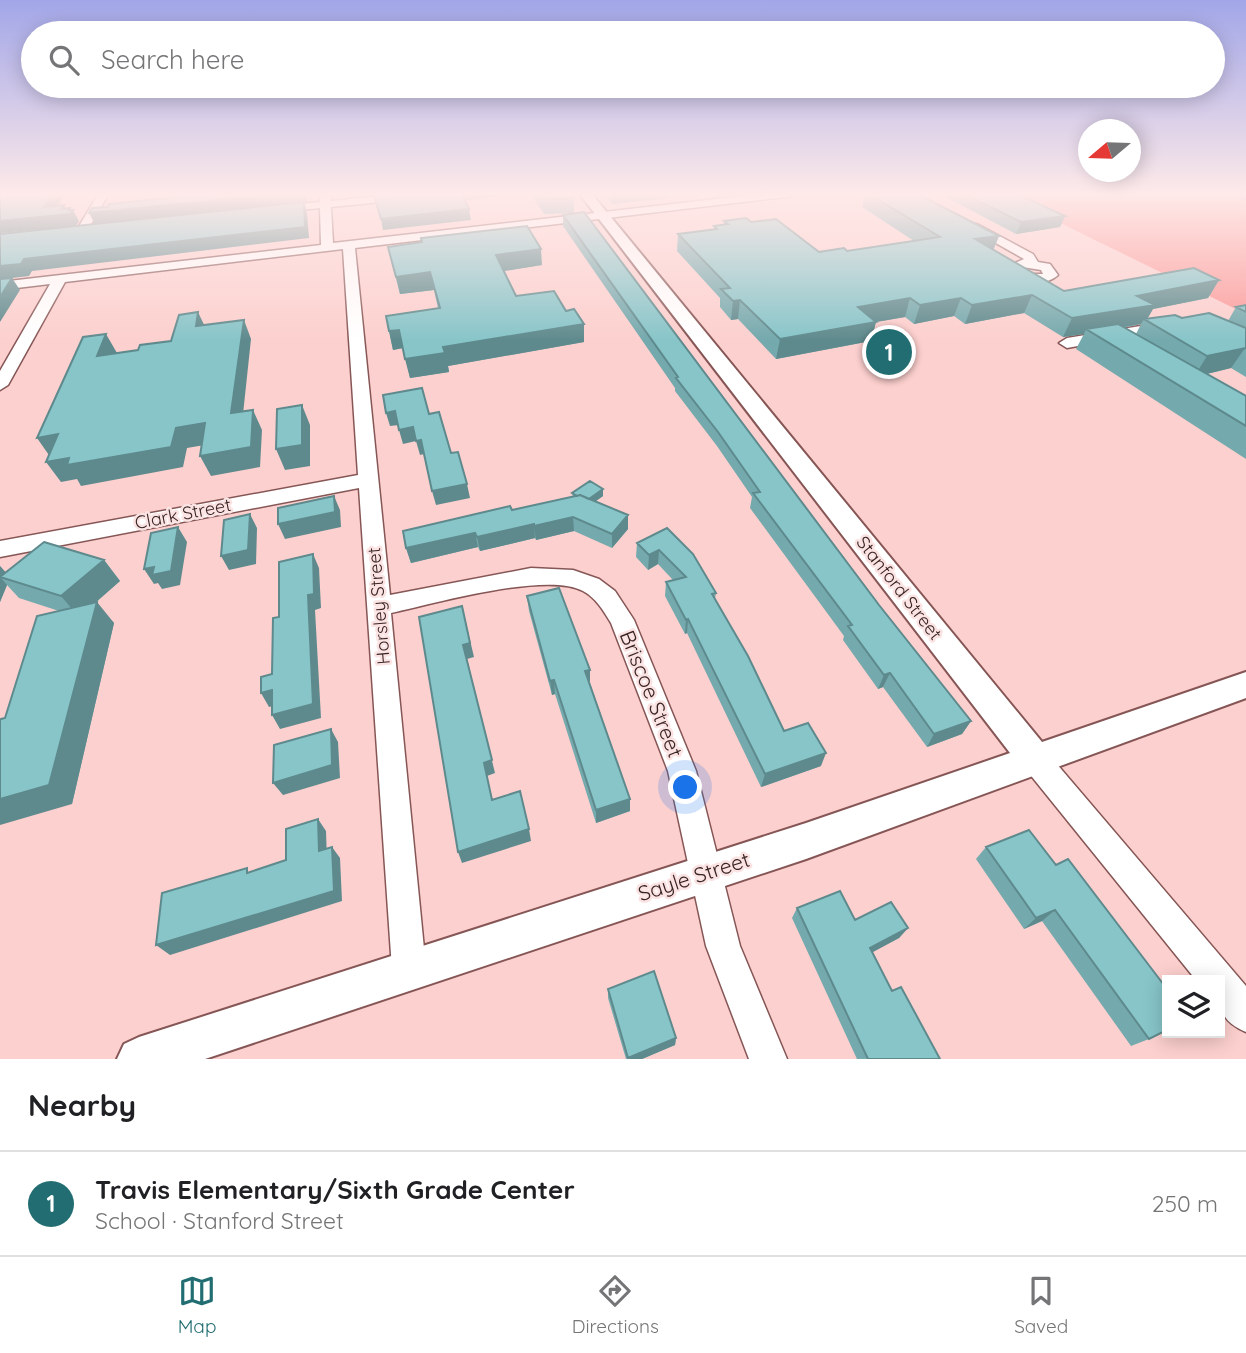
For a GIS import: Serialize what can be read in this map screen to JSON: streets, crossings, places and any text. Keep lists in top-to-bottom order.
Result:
{
  "streets": {
    "street": [
      "Clark Street",
      "Stanford Street",
      "Horsley Street",
      "Briscoe Street",
      "Sayle Street"
    ]
  },
  "crossings": [
    ["Clark Street", "Horsley Street"],
    ["Stanford Street", "Sayle Street"],
    ["Horsley Street", "Briscoe Street"],
    ["Horsley Street", "Sayle Street"],
    ["Briscoe Street", "Sayle Street"]
  ],
  "north": "left",
  "page": {
    "search": "Search here",
    "pins": "1",
    "heading": "Nearby",
    "list": [
      {
        "mark": "1",
        "name": "Travis Elementary/Sixth Grade Center",
        "note": "School · Stanford Street",
        "value": "250 m"
      }
    ],
    "nav": ["Map", "Directions", "Saved"]
  }
}
